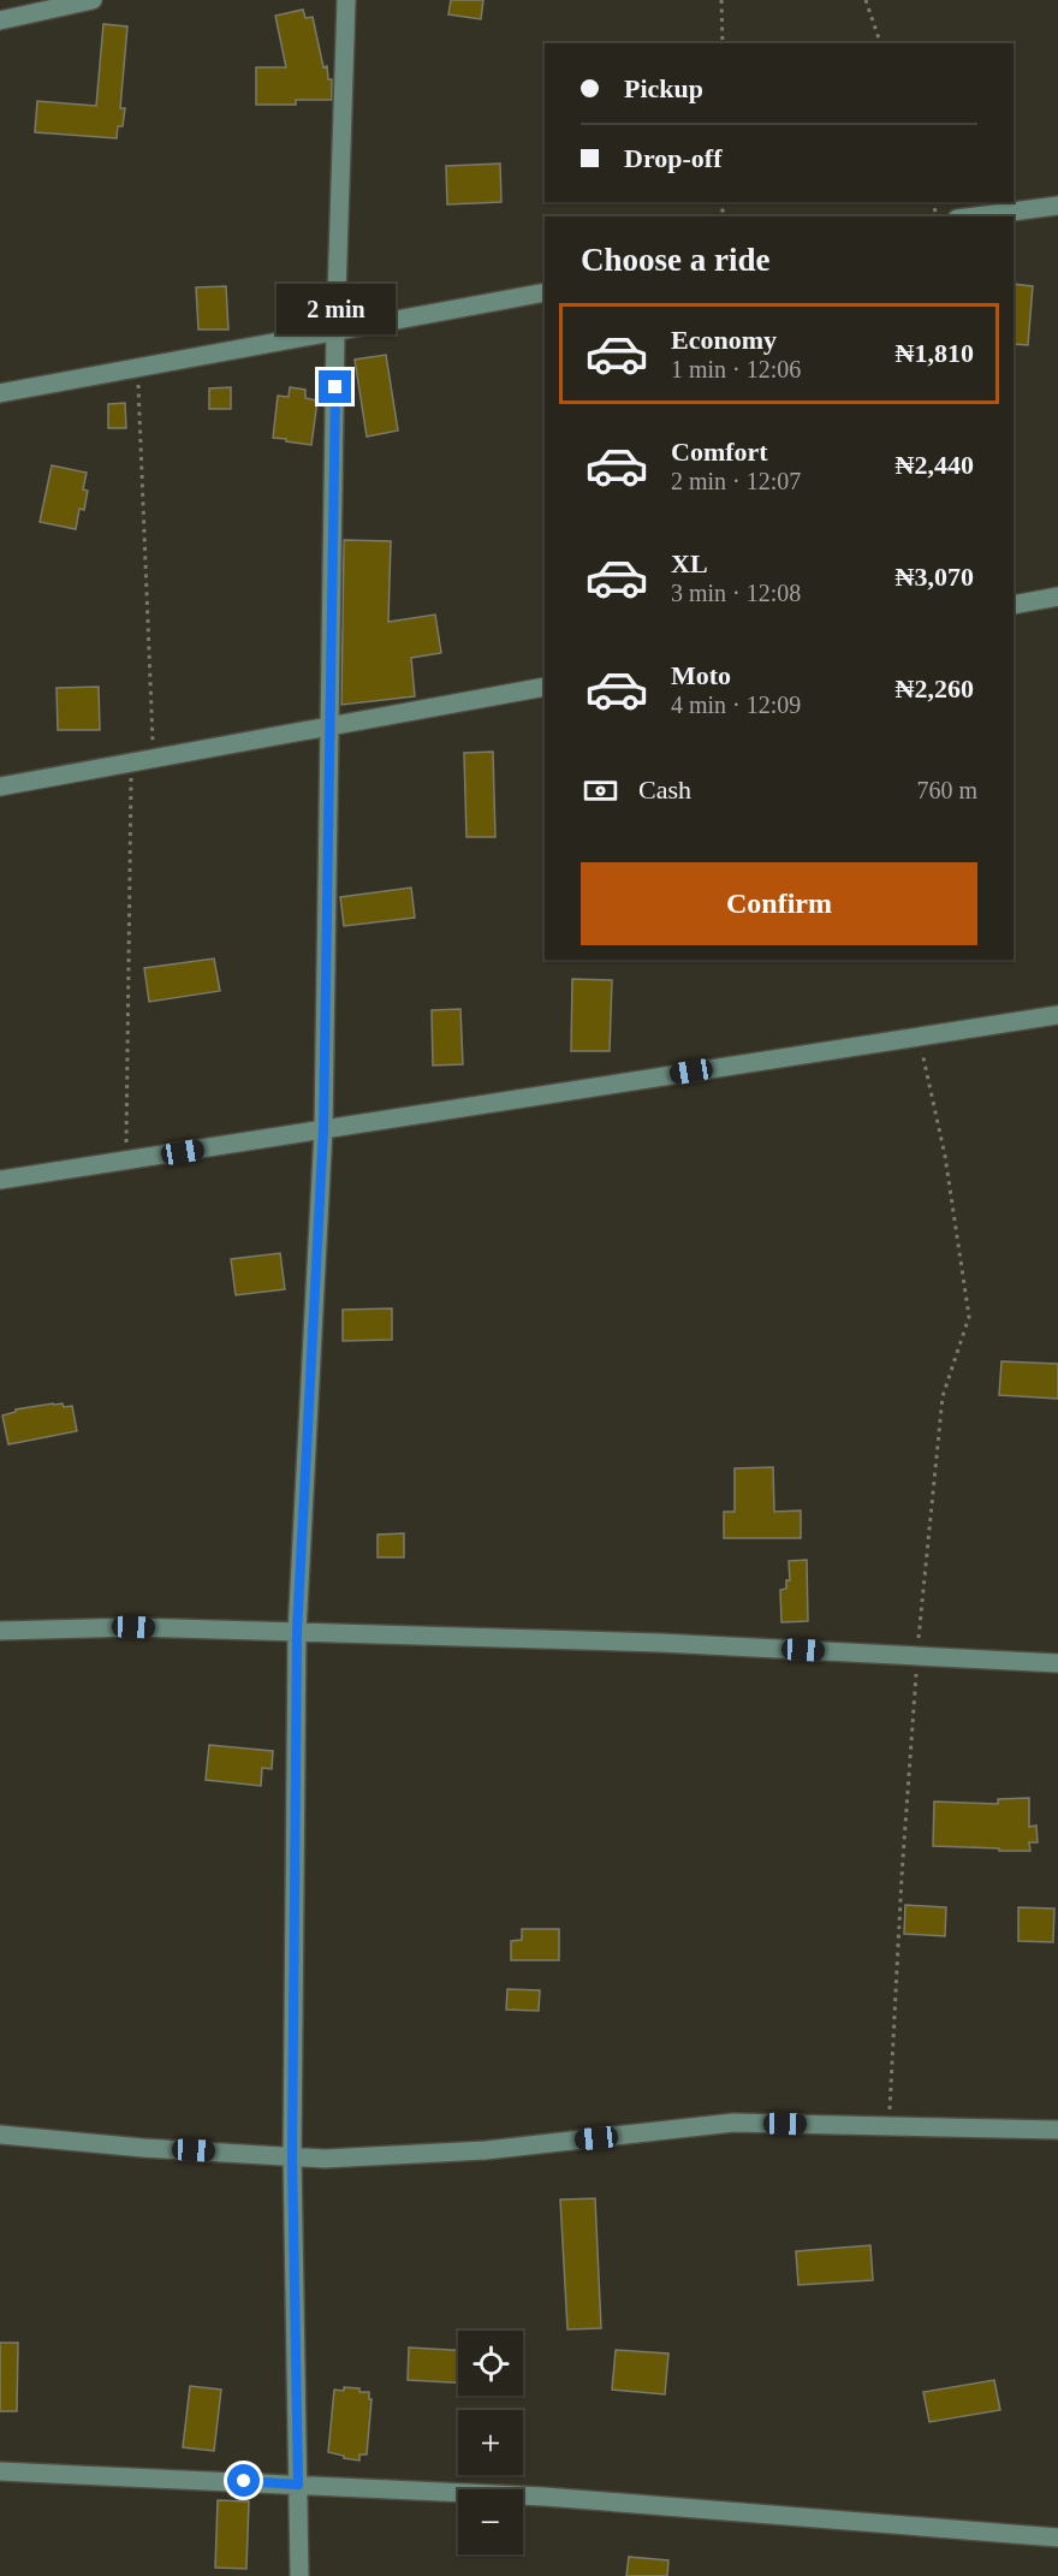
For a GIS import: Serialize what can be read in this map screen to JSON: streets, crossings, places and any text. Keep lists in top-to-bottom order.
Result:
{
  "page": {
    "banner": ["Pickup", "Drop-off"],
    "heading": "Choose a ride",
    "bubble": "2 min",
    "list": [
      {
        "name": "Economy",
        "note": "1 min · 12:06",
        "value": "₦1,810"
      },
      {
        "name": "Comfort",
        "note": "2 min · 12:07",
        "value": "₦2,440"
      },
      {
        "name": "XL",
        "note": "3 min · 12:08",
        "value": "₦3,070"
      },
      {
        "name": "Moto",
        "note": "4 min · 12:09",
        "value": "₦2,260"
      }
    ],
    "pay": ["Cash", "760 m"],
    "buttons": "Confirm",
    "map_buttons": ["+", "−"]
  }
}
